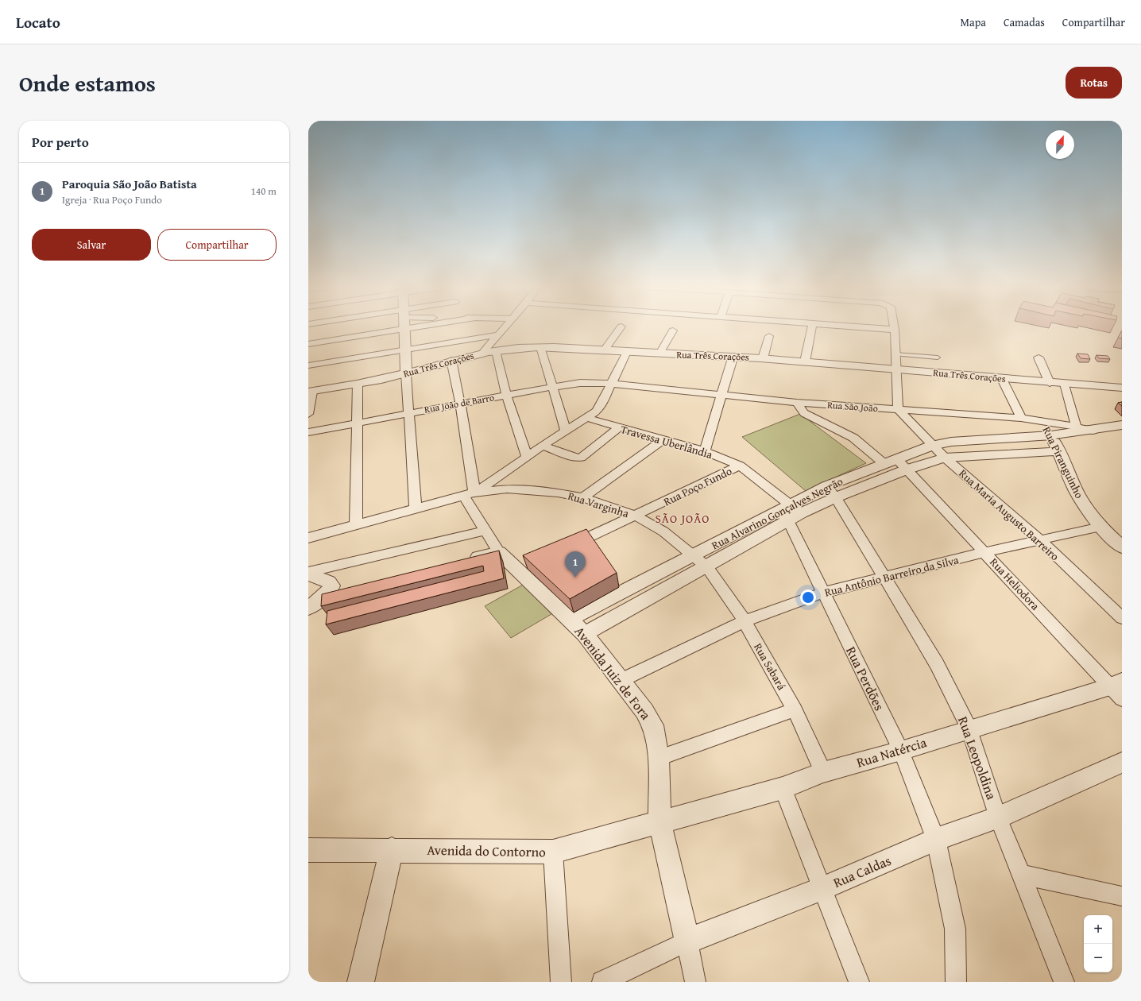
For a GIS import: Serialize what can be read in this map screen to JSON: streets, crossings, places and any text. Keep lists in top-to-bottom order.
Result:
{
  "streets": {
    "street": [
      "Rua Três Corações",
      "Rua João de Barro",
      "Rua São João",
      "Travessa Uberlândia",
      "Rua Piranguinho",
      "Rua Poço Fundo",
      "Rua Varginha",
      "Rua Alvarino Gonçalves Negrão",
      "Rua Maria Augusto Barreiro",
      "Rua Antônio Barreiro da Silva",
      "Rua Heliodora",
      "Rua Sabará",
      "Avenida Juiz de Fora",
      "Rua Perdões",
      "Rua Natércia",
      "Rua Leopoldina",
      "Avenida do Contorno",
      "Rua Caldas"
    ]
  },
  "crossings": [
    ["Rua João de Barro", "Rua São João"],
    ["Rua São João", "Rua Piranguinho"],
    ["Rua São João", "Rua Alvarino Gonçalves Negrão"],
    ["Rua São João", "Rua Maria Augusto Barreiro"],
    ["Rua São João", "Rua Heliodora"],
    ["Travessa Uberlândia", "Rua Poço Fundo"],
    ["Travessa Uberlândia", "Rua Alvarino Gonçalves Negrão"],
    ["Travessa Uberlândia", "Rua Perdões"],
    ["Rua Piranguinho", "Rua Alvarino Gonçalves Negrão"],
    ["Rua Piranguinho", "Rua Antônio Barreiro da Silva"],
    ["Rua Poço Fundo", "Rua Varginha"],
    ["Rua Varginha", "Rua Alvarino Gonçalves Negrão"],
    ["Rua Varginha", "Rua Sabará"],
    ["Rua Varginha", "Avenida Juiz de Fora"],
    ["Rua Alvarino Gonçalves Negrão", "Rua Maria Augusto Barreiro"],
    ["Rua Alvarino Gonçalves Negrão", "Rua Heliodora"],
    ["Rua Alvarino Gonçalves Negrão", "Rua Sabará"],
    ["Rua Alvarino Gonçalves Negrão", "Avenida Juiz de Fora"],
    ["Rua Alvarino Gonçalves Negrão", "Rua Perdões"],
    ["Rua Alvarino Gonçalves Negrão", "Rua Leopoldina"],
    ["Rua Maria Augusto Barreiro", "Rua Antônio Barreiro da Silva"],
    ["Rua Antônio Barreiro da Silva", "Rua Heliodora"],
    ["Rua Antônio Barreiro da Silva", "Rua Sabará"],
    ["Rua Antônio Barreiro da Silva", "Avenida Juiz de Fora"],
    ["Rua Antônio Barreiro da Silva", "Rua Perdões"],
    ["Rua Antônio Barreiro da Silva", "Rua Leopoldina"],
    ["Rua Heliodora", "Rua Natércia"],
    ["Rua Sabará", "Rua Natércia"],
    ["Avenida Juiz de Fora", "Rua Natércia"],
    ["Avenida Juiz de Fora", "Avenida do Contorno"],
    ["Avenida Juiz de Fora", "Rua Caldas"],
    ["Rua Perdões", "Rua Natércia"],
    ["Rua Perdões", "Rua Caldas"],
    ["Rua Natércia", "Rua Leopoldina"],
    ["Rua Natércia", "Avenida do Contorno"],
    ["Rua Leopoldina", "Rua Caldas"]
  ],
  "districts": ["SÃO JOÃO"],
  "north": "top",
  "page": {
    "header": "Locato",
    "nav": ["Mapa", "Camadas", "Compartilhar"],
    "title": "Onde estamos",
    "buttons": [
      "Rotas",
      ["Salvar", "Compartilhar"]
    ],
    "heading": "Por perto",
    "list": [
      {
        "mark": "1",
        "name": "Paroquia São João Batista",
        "note": "Igreja · Rua Poço Fundo",
        "value": "140 m"
      }
    ],
    "pins": "1",
    "map_buttons": ["+", "−"]
  }
}
